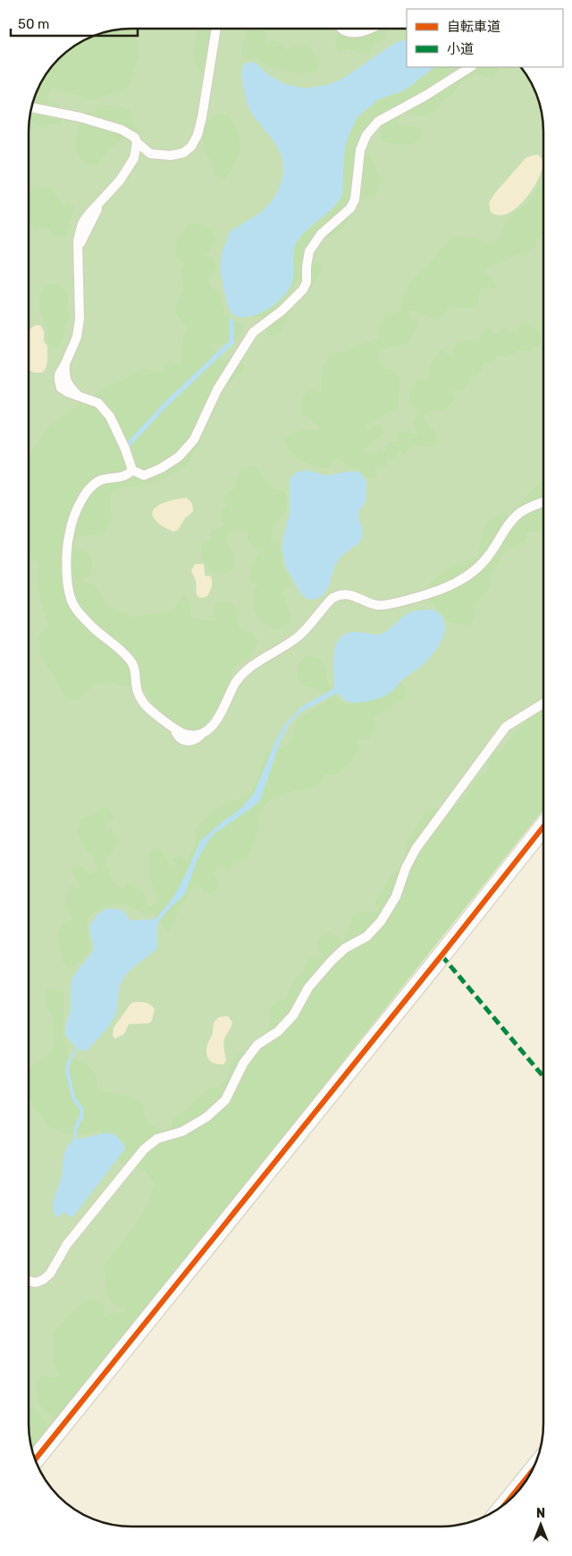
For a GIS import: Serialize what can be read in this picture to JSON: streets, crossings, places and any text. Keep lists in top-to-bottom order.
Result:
{
  "legend": ["自転車道", "小道"],
  "scale_bar": "50 m",
  "north": "top"
}
